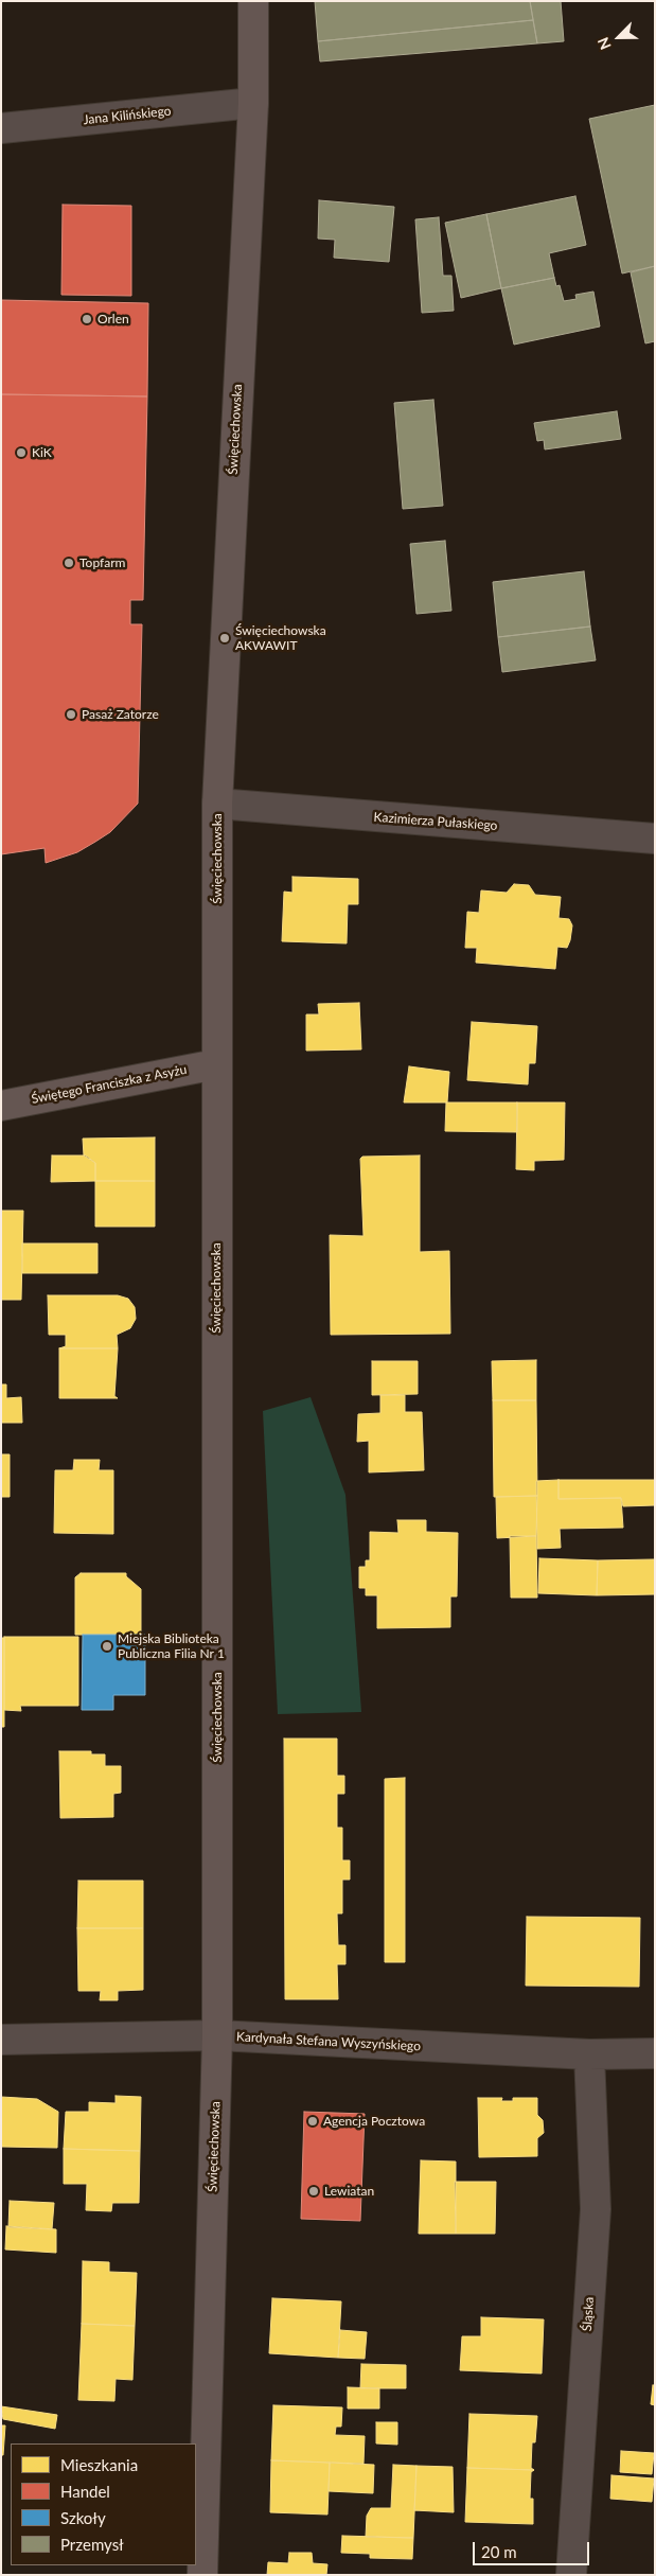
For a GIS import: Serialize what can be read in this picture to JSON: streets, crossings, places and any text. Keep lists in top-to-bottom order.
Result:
{
  "streets": {
    "street": [
      "Jana Kilińskiego",
      "Święciechowska",
      "Kazimierza Pułaskiego",
      "Świętego Franciszka z Asyżu",
      "Kardynała Stefana Wyszyńskiego",
      "Śląska"
    ]
  },
  "crossings": [
    ["Jana Kilińskiego", "Święciechowska"],
    ["Święciechowska", "Kazimierza Pułaskiego"],
    ["Święciechowska", "Świętego Franciszka z Asyżu"],
    ["Święciechowska", "Kardynała Stefana Wyszyńskiego"],
    ["Kardynała Stefana Wyszyńskiego", "Śląska"]
  ],
  "places": [
    "Orlen",
    "KiK",
    "Topfarm",
    "Święciechowska AKWAWIT",
    "Pasaż Zatorze",
    "Miejska Biblioteka Publiczna Filia Nr 1",
    "Agencja Pocztowa",
    "Lewiatan"
  ],
  "legend": [
    "Mieszkania",
    "Handel",
    "Szkoły",
    "Przemysł"
  ],
  "scale_bar": "20 m",
  "north": "bottom left"
}
